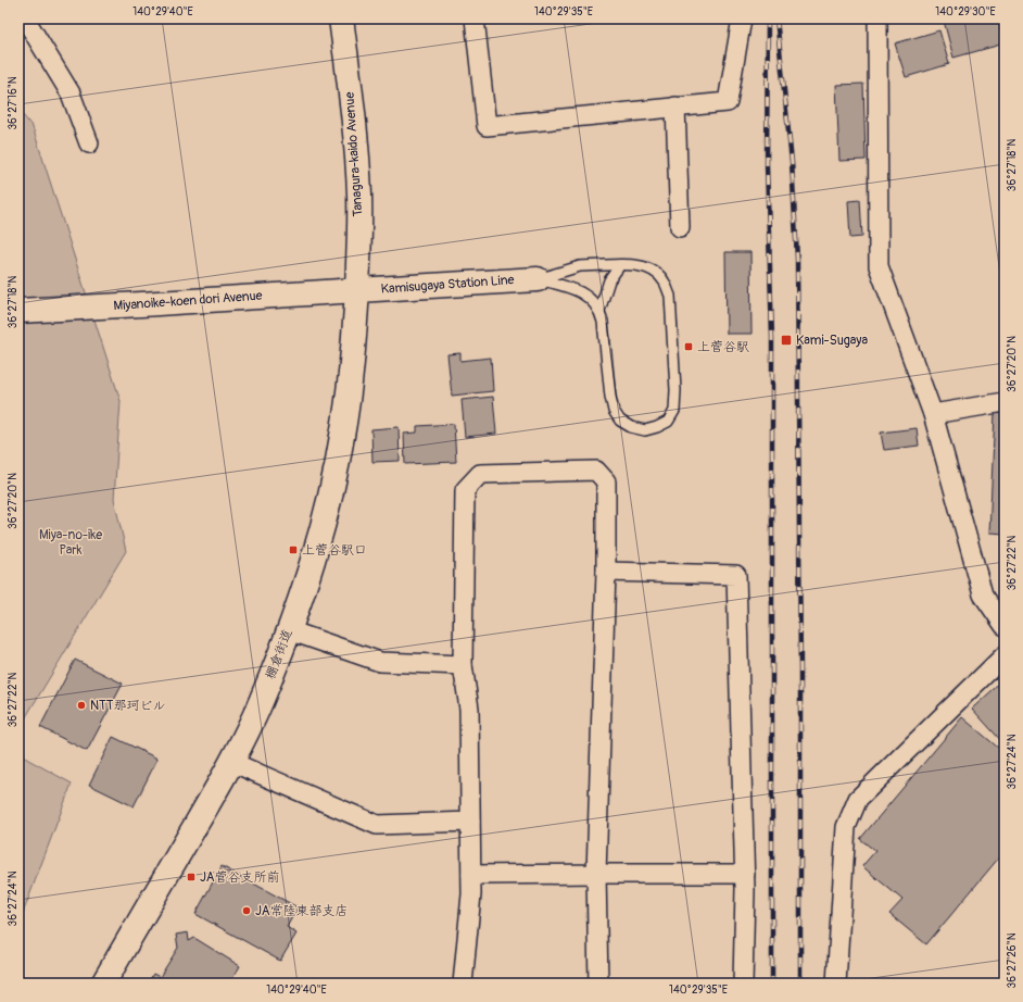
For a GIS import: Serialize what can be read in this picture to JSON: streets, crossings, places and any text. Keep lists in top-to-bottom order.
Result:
{
  "streets": {
    "main road": [
      "Tanagura-kaido Avenue",
      "Kamisugaya Station Line",
      "Miyanoike-koen dori Avenue",
      "棚倉街道"
    ]
  },
  "crossings": [
    ["Tanagura-kaido Avenue", "Kamisugaya Station Line"],
    ["Tanagura-kaido Avenue", "Miyanoike-koen dori Avenue"],
    ["Tanagura-kaido Avenue", "棚倉街道"],
    ["Kamisugaya Station Line", "Miyanoike-koen dori Avenue"],
    ["Kamisugaya Station Line", "棚倉街道"],
    ["Miyanoike-koen dori Avenue", "棚倉街道"]
  ],
  "parks": ["Miya-no-ike Park"],
  "places": {
    "transit": [
      "Kami-Sugaya",
      "上菅谷駅",
      "上菅谷駅口",
      "JA菅谷支所前"
    ],
    "other": ["NTT那珂ビル", "JA常陸東部支店"]
  },
  "coordinates": [
    "140°29'40\"E",
    "140°29'35\"E",
    "140°29'30\"E",
    "36°27'16\"N",
    "36°27'18\"N",
    "36°27'20\"N",
    "36°27'22\"N",
    "36°27'24\"N",
    "36°27'26\"N"
  ]
}
